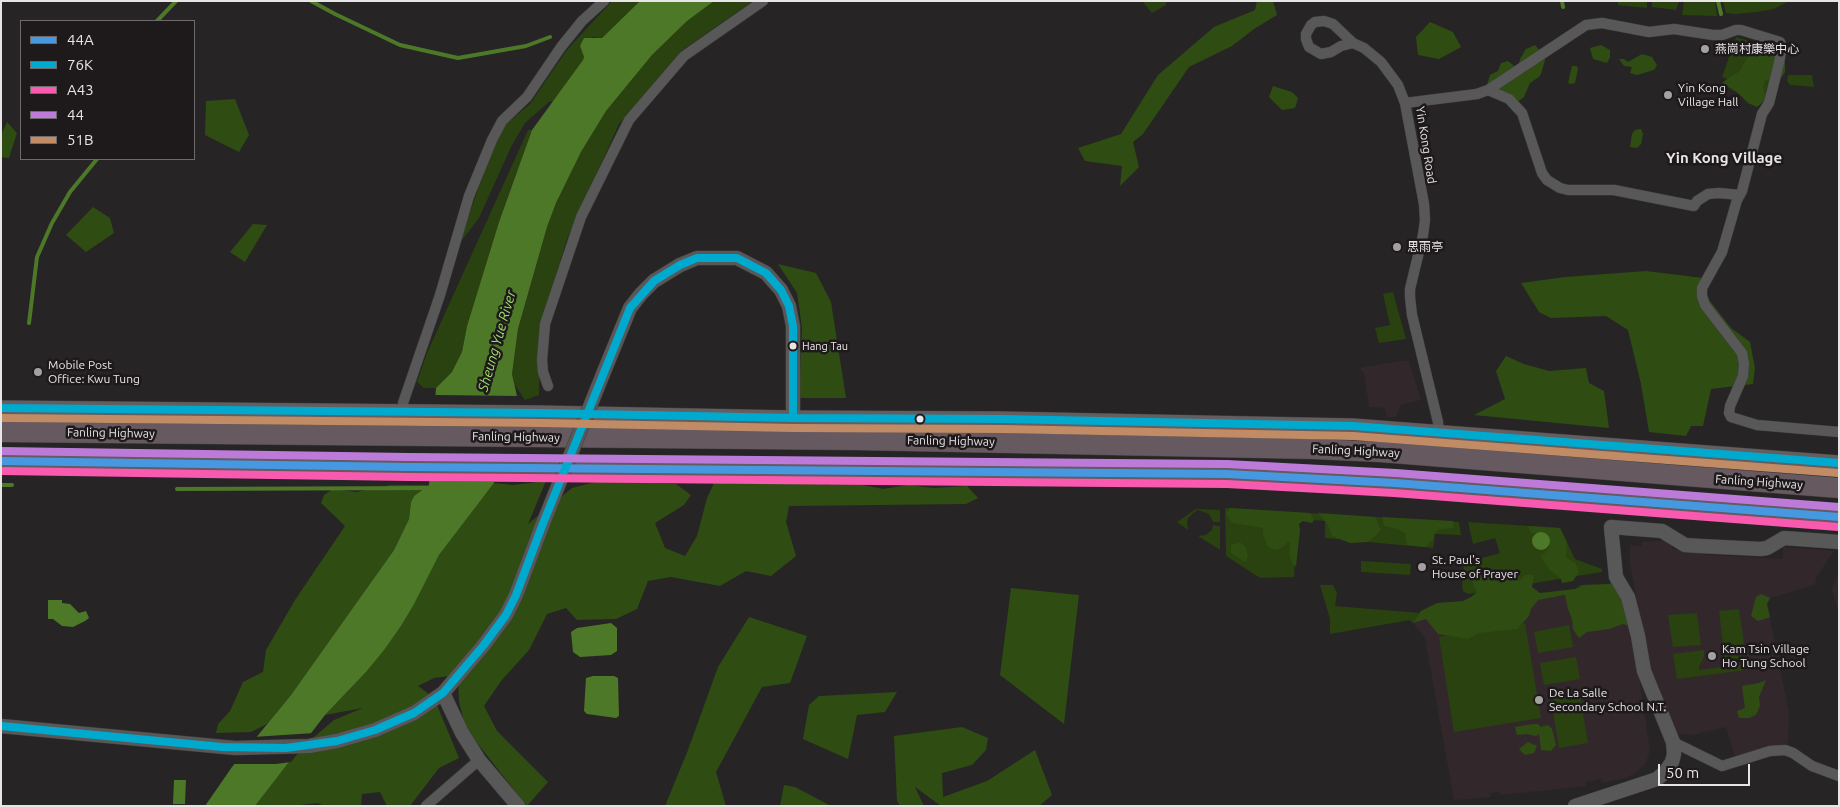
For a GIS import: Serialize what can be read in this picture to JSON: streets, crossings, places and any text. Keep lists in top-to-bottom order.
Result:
{
  "streets": {
    "highway": ["Fanling Highway"],
    "street": ["Yin Kong Road"]
  },
  "districts": ["Yin Kong Village"],
  "water": ["Sheung Yue River"],
  "places": [
    "燕崗村康樂中心",
    "Yin Kong Village Hall",
    "思雨亭",
    "Hang Tau",
    "Mobile Post Office: Kwu Tung",
    "St. Paul's House of Prayer",
    "Kam Tsin Village Ho Tung School",
    "De La Salle Secondary School N.T."
  ],
  "lines": [
    "transit line 76K",
    "transit line 51B",
    "transit line 44",
    "transit line 44A",
    "transit line A43"
  ],
  "legend": [
    "44A",
    "76K",
    "A43",
    "44",
    "51B"
  ],
  "scale_bar": "50 m"
}
